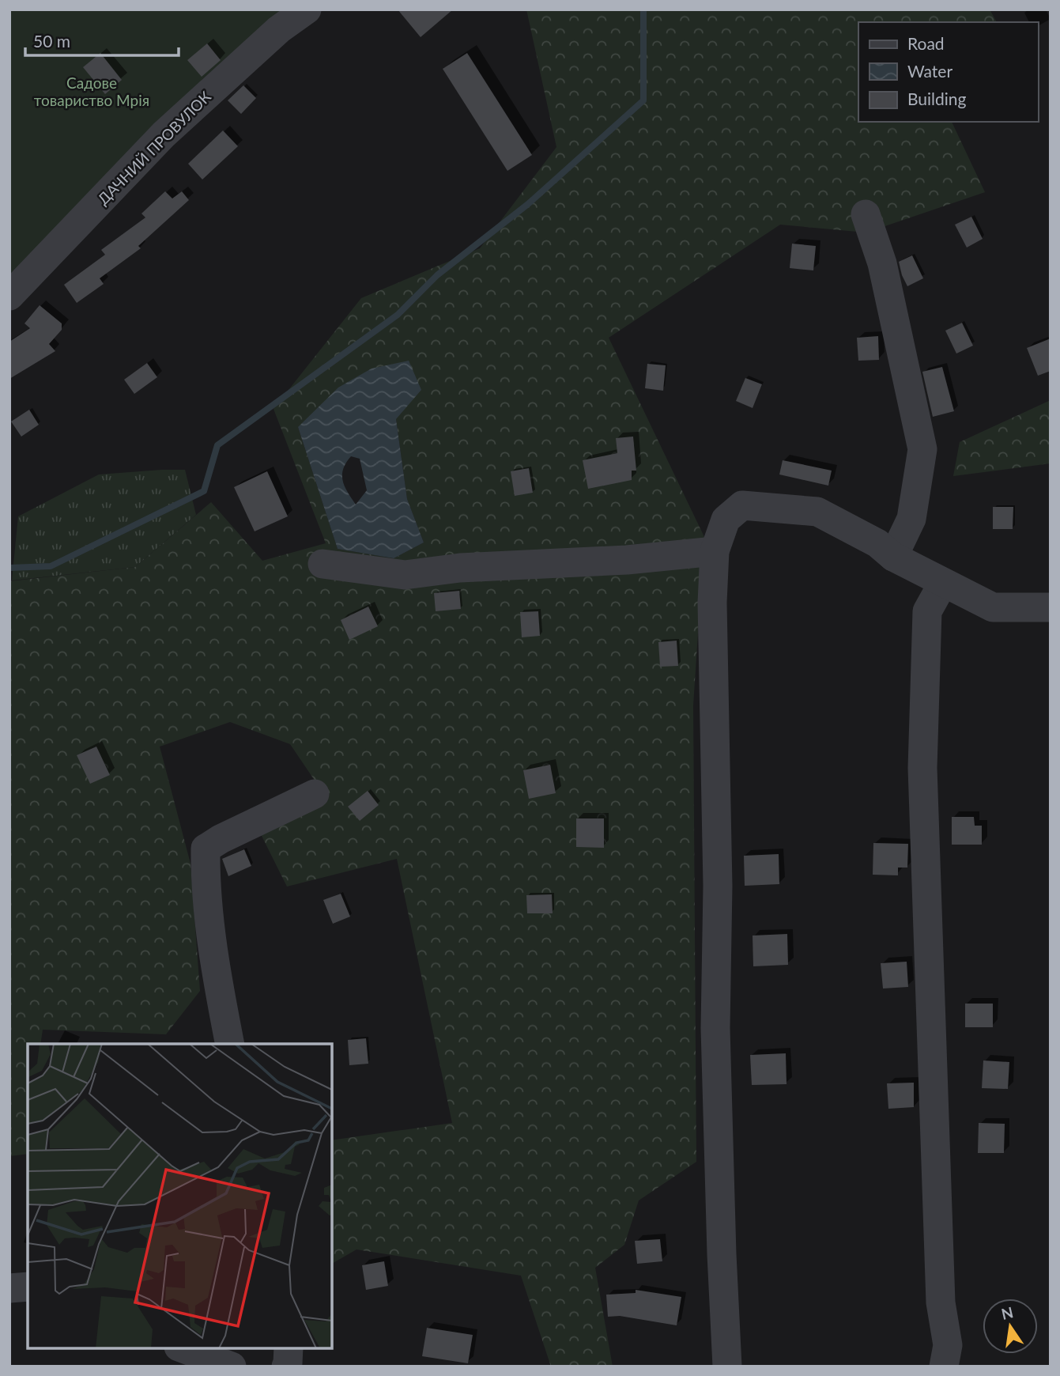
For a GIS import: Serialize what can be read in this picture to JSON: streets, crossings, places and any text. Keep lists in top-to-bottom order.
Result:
{
  "streets": {
    "street": ["ДАЧНИЙ ПРОВУЛОК"]
  },
  "parks": ["Садове товариство Мрія"],
  "legend": ["Road", "Water", "Building"],
  "scale_bar": "50 m",
  "north": "top"
}
